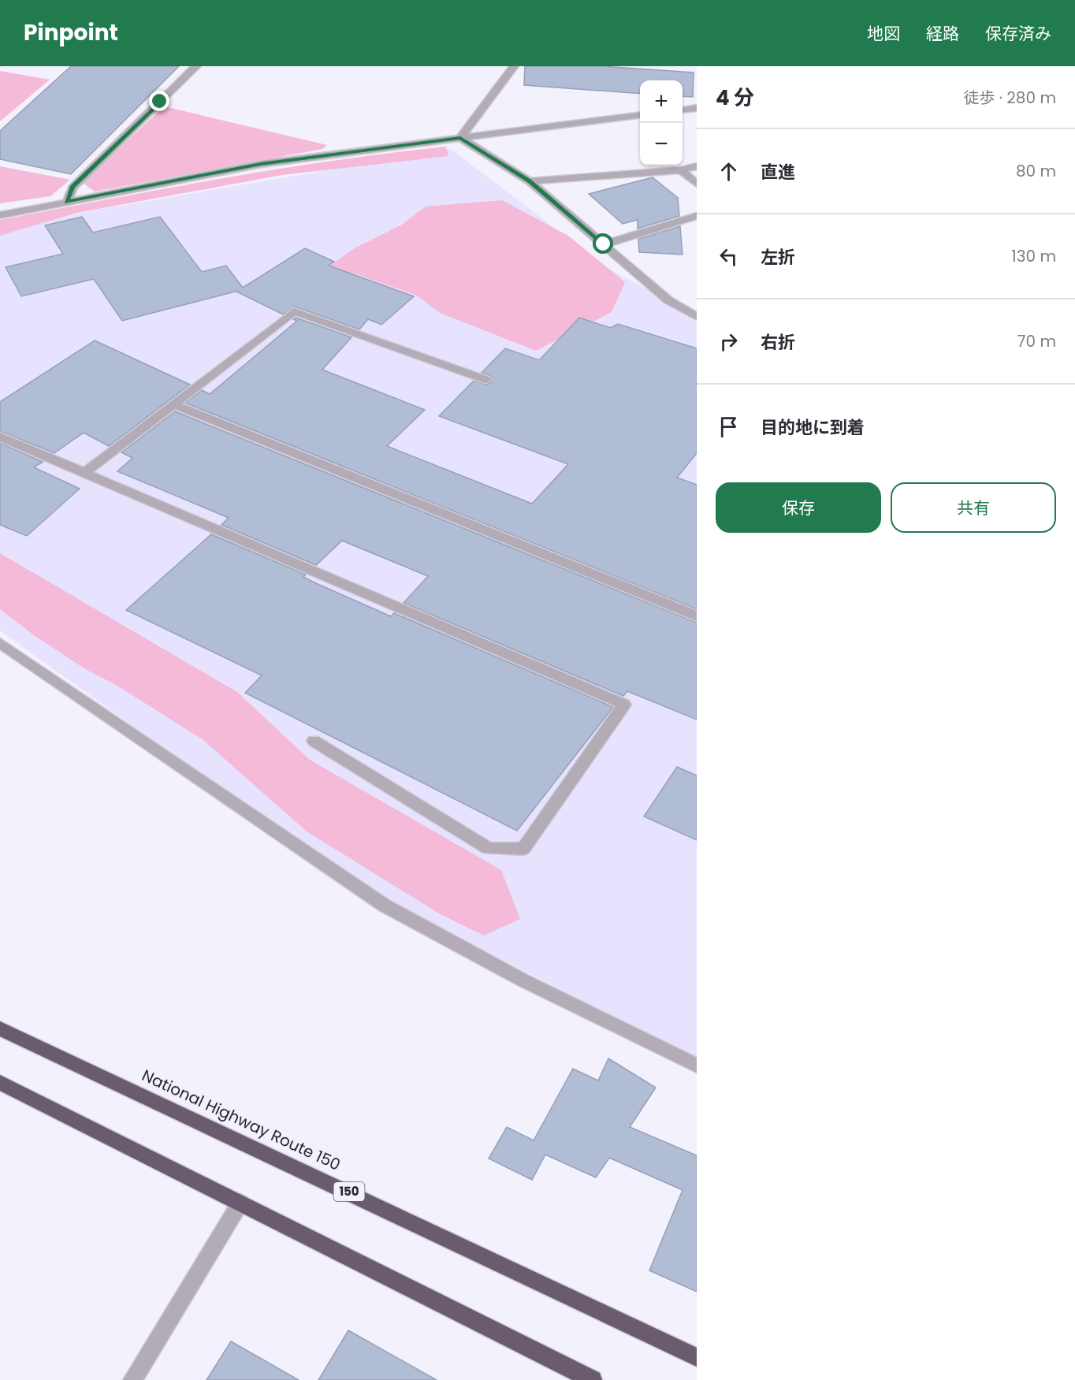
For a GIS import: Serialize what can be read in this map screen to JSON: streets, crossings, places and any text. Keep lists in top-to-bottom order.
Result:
{
  "streets": {
    "highway": ["National Highway Route 150", "150"]
  },
  "page": {
    "header": "Pinpoint",
    "nav": ["地図", "経路", "保存済み"],
    "heading": ["4 分", "徒歩 · 280 m"],
    "map_buttons": ["+", "−"],
    "list": [
      ["直進", "80 m"],
      ["左折", "130 m"],
      ["右折", "70 m"],
      "目的地に到着"
    ],
    "buttons": ["保存", "共有"]
  }
}
